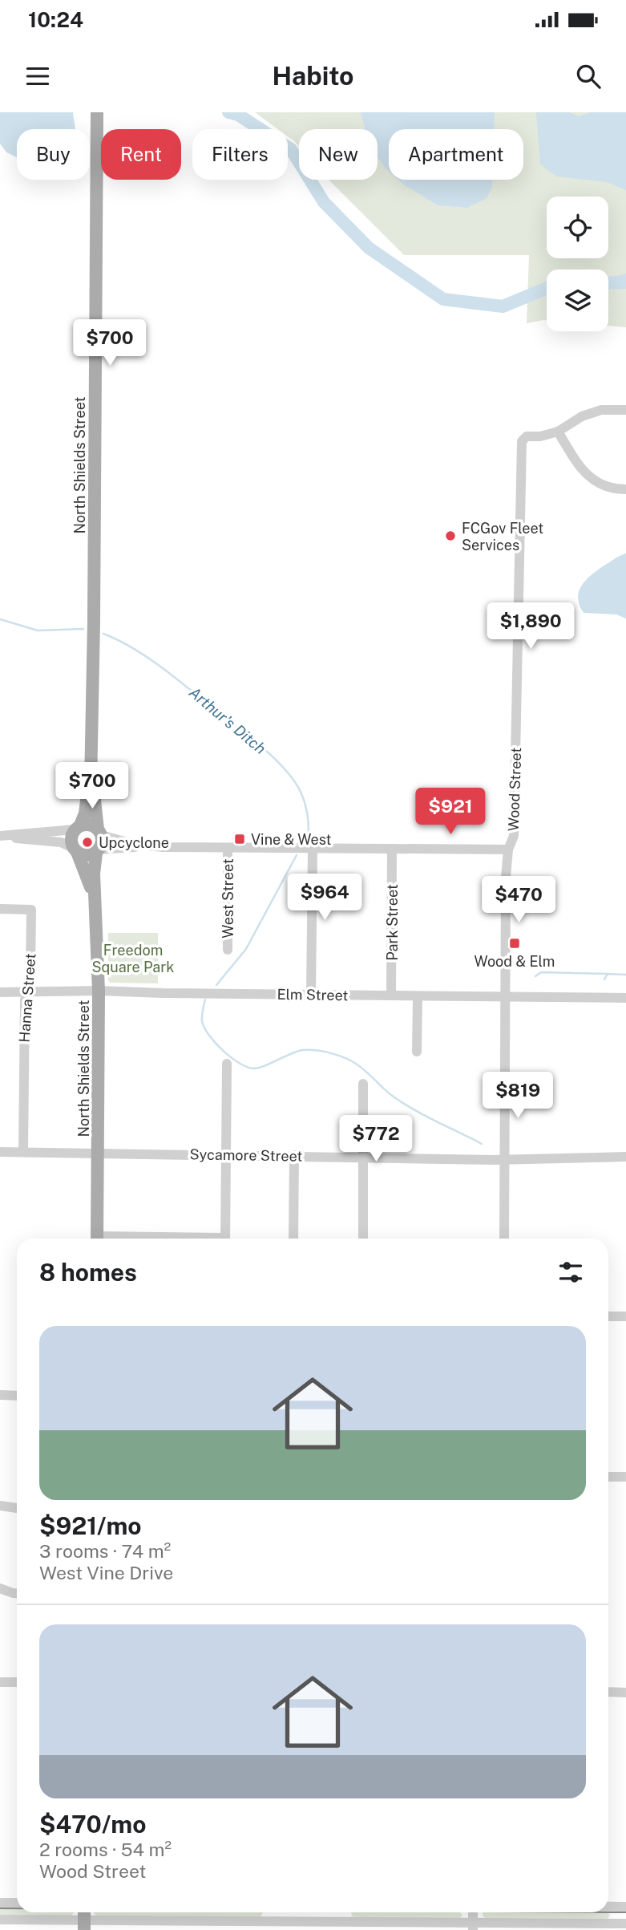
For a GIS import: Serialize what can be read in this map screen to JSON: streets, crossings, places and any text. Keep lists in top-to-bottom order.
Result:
{
  "streets": {
    "main road": ["North Shields Street"],
    "street": [
      "Wood Street",
      "West Street",
      "Park Street",
      "Elm Street",
      "Hanna Street",
      "Sycamore Street"
    ]
  },
  "crossings": [
    ["North Shields Street", "Elm Street"],
    ["North Shields Street", "Sycamore Street"],
    ["Wood Street", "Elm Street"],
    ["Wood Street", "Sycamore Street"],
    ["Park Street", "Elm Street"],
    ["Elm Street", "Hanna Street"],
    ["Hanna Street", "Sycamore Street"]
  ],
  "water": ["Arthur's Ditch"],
  "parks": ["Freedom Square Park"],
  "places": {
    "other": ["FCGov Fleet Services", "Upcyclone"],
    "transit": ["Vine & West", "Wood & Elm"]
  },
  "page": {
    "status": "10:24",
    "header": "Habito",
    "chip": [
      "Buy",
      "Rent",
      "Filters",
      "New",
      "Apartment"
    ],
    "price": [
      "$700",
      "$1,890",
      "$700",
      "$921",
      "$964",
      "$470",
      "$819",
      "$772"
    ],
    "heading": "8 homes",
    "list": [
      {
        "name": "$921/mo",
        "note": "3 rooms · 74 m² · West Vine Drive"
      },
      {
        "name": "$470/mo",
        "note": "2 rooms · 54 m² · Wood Street"
      }
    ]
  }
}
